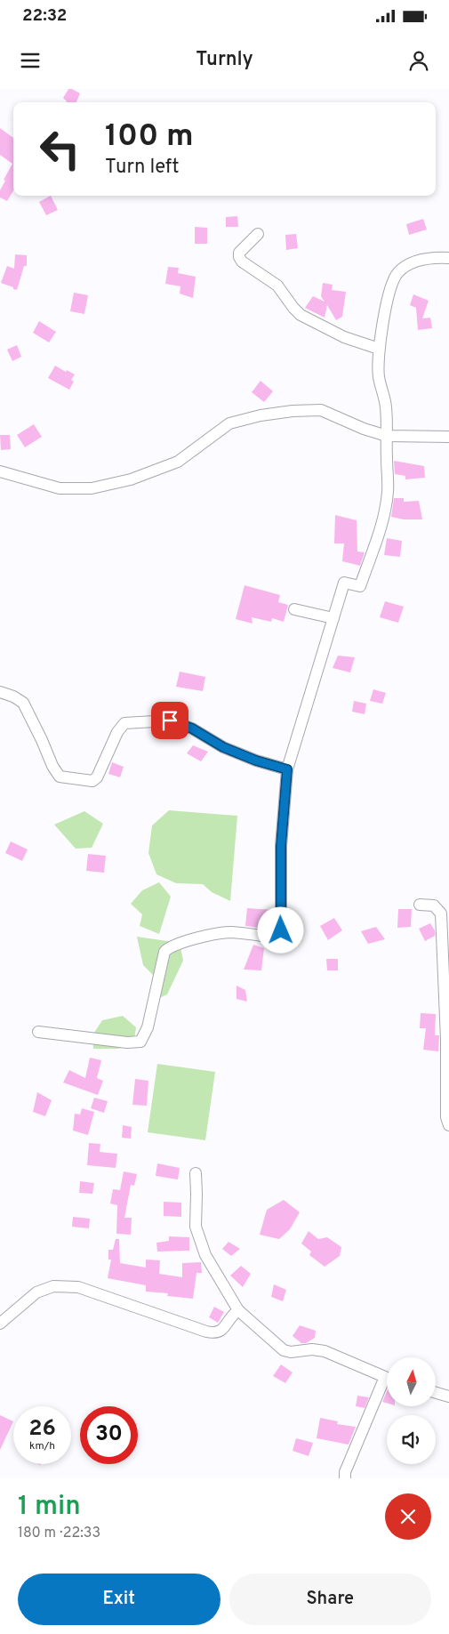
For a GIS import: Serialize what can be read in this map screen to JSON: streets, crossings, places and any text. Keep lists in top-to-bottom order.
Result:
{
  "north": "top",
  "page": {
    "status": "22:32",
    "header": "Turnly",
    "turn": ["100 m", "Turn left"],
    "speed": "26 km/h",
    "limit": "30",
    "heading": ["1 min", "180 m · 22:33"],
    "buttons": ["Exit", "Share"]
  }
}
